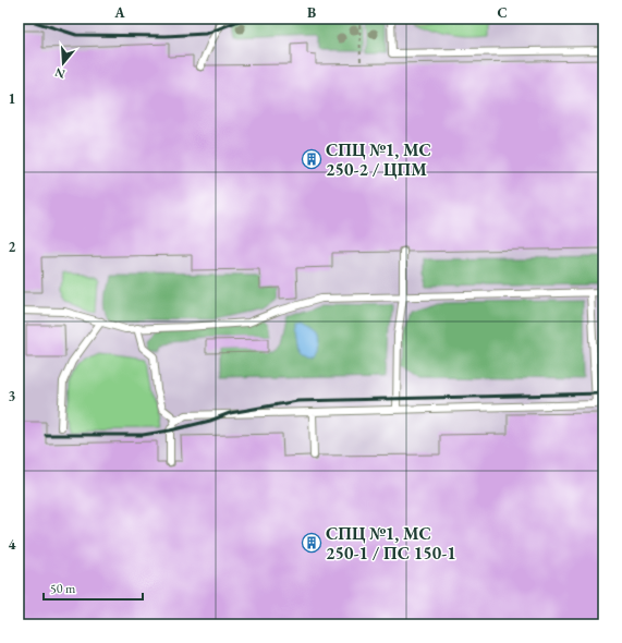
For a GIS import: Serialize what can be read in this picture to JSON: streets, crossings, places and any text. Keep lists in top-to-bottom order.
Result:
{
  "places": {
    "building": ["СПЦ №1, МС 250-2 / ЦПМ", "СПЦ №1, МС 250-1 / ПС 150-1"]
  },
  "scale_bar": "50 m",
  "north": "bottom",
  "grid": {
    "columns": ["A", "B", "C"],
    "rows": [
      "1",
      "2",
      "3",
      "4"
    ]
  }
}
